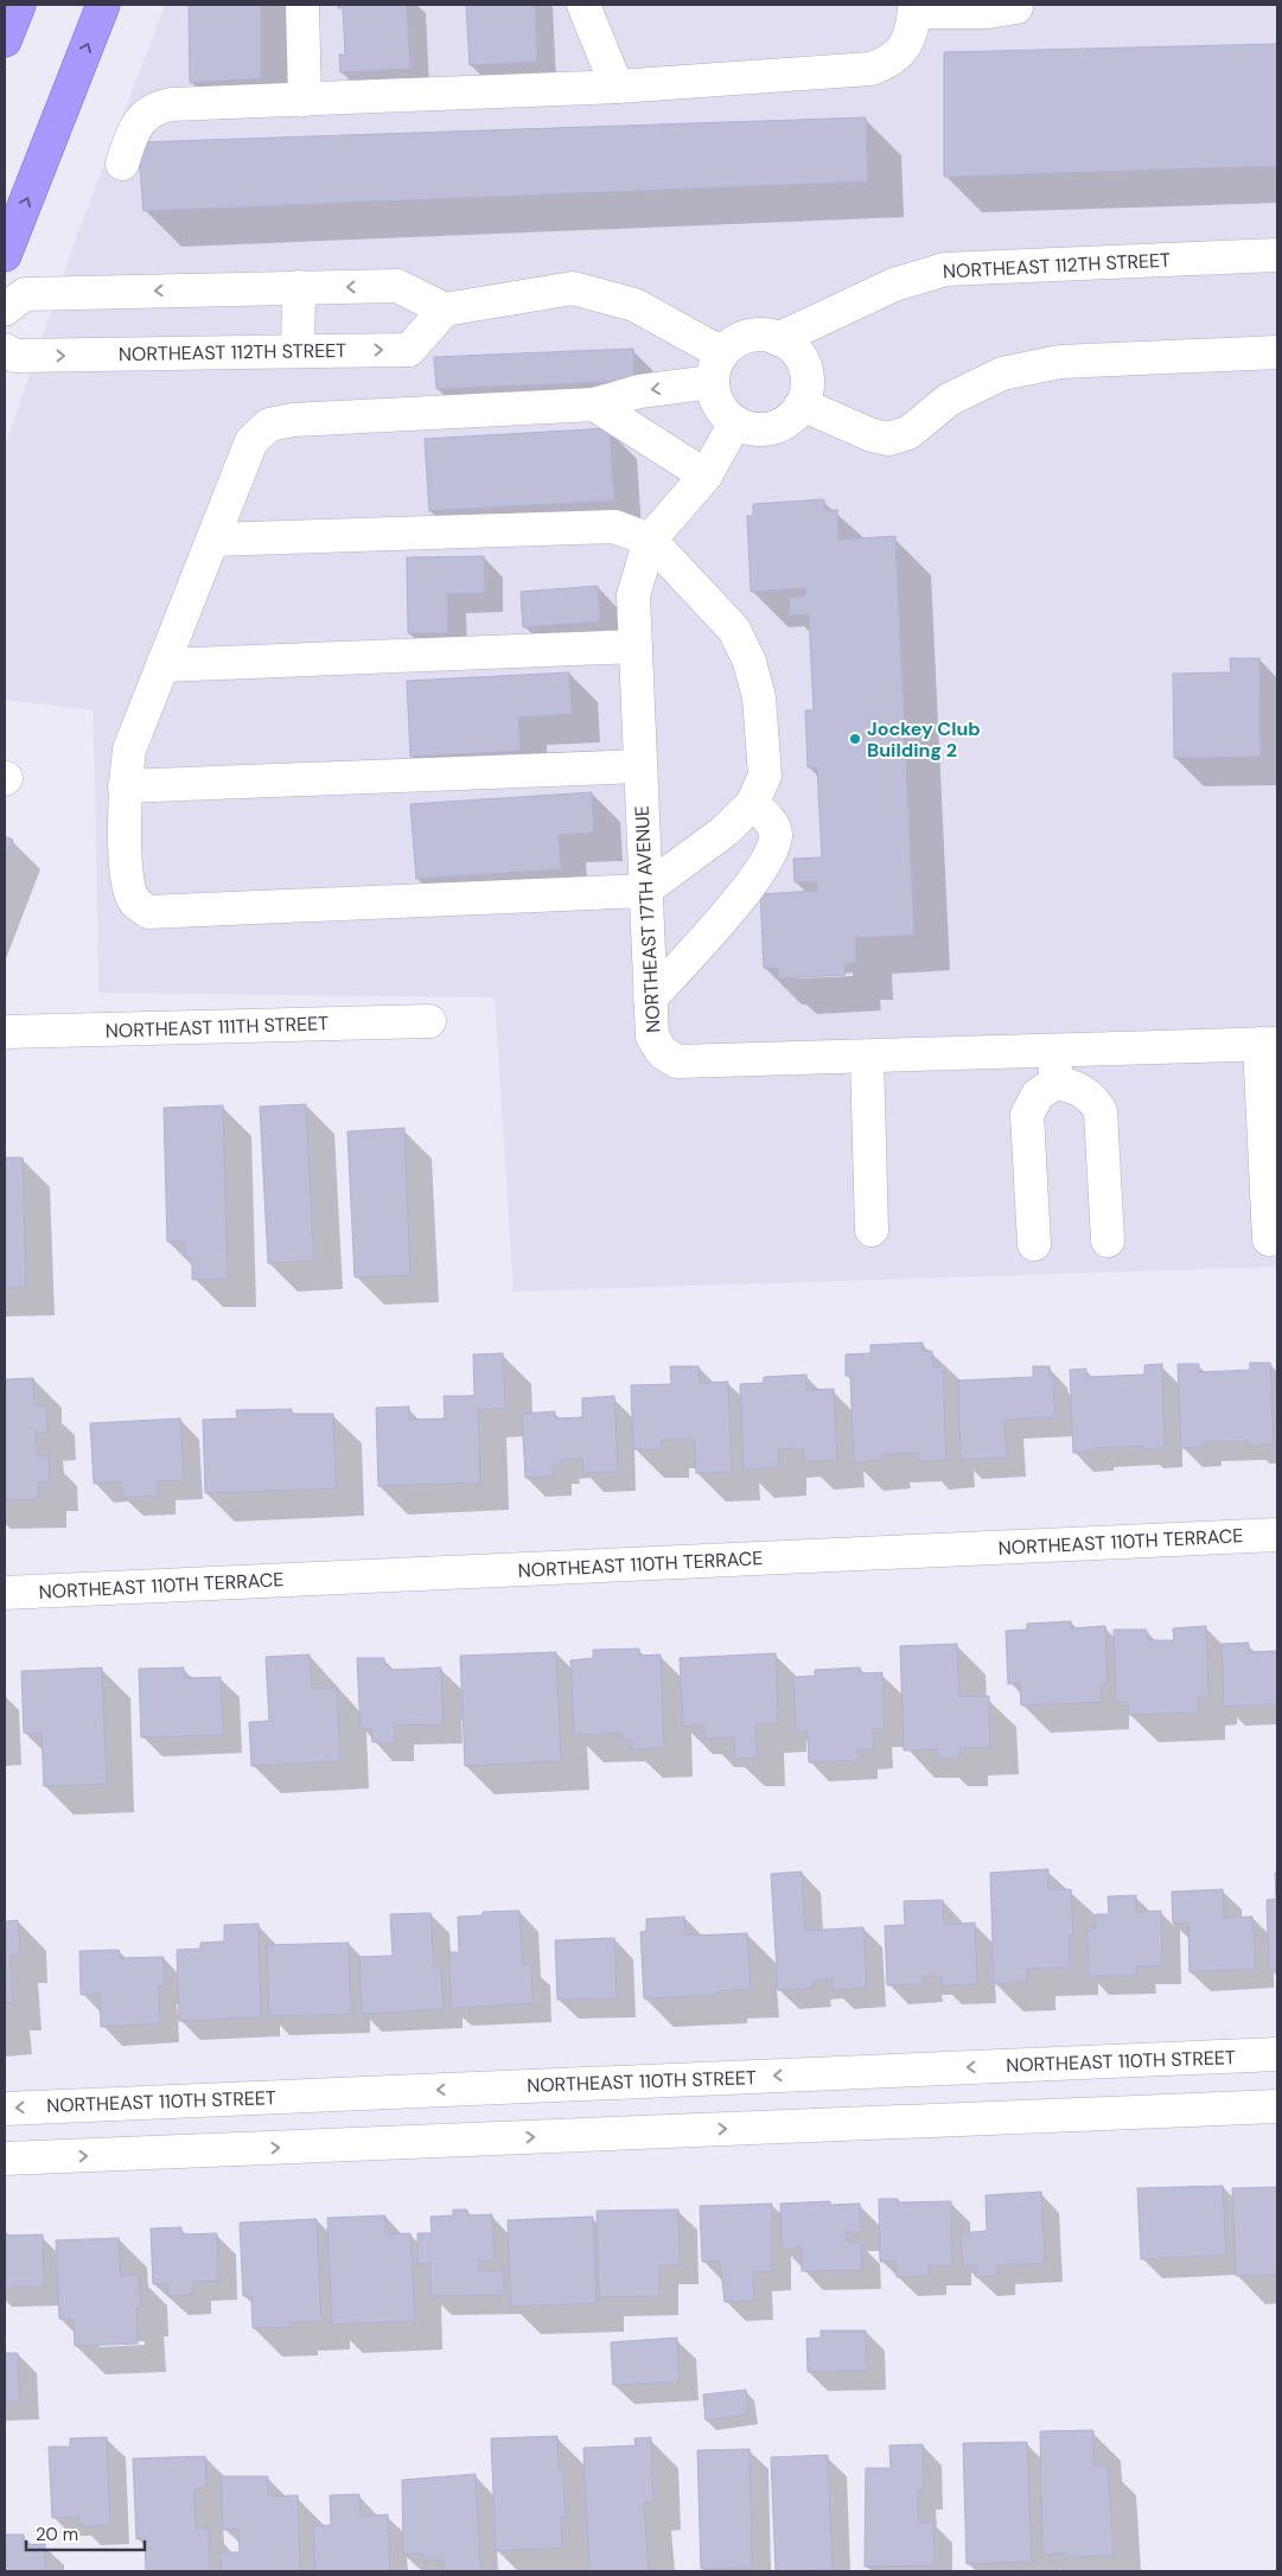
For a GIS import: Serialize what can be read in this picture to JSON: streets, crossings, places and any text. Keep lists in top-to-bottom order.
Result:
{
  "streets": {
    "street": [
      "NORTHEAST 112TH STREET",
      "NORTHEAST 17TH AVENUE",
      "NORTHEAST 111TH STREET",
      "NORTHEAST 110TH TERRACE",
      "NORTHEAST 110TH STREET"
    ]
  },
  "places": ["Jockey Club Building 2"],
  "scale_bar": "20 m"
}
